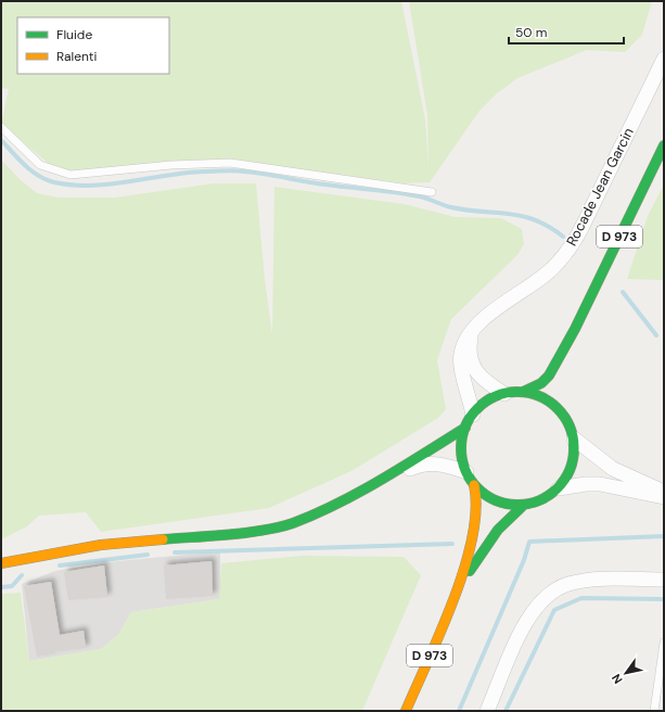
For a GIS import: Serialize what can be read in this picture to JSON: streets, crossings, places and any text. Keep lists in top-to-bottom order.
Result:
{
  "streets": {
    "main road": ["D 973"],
    "street": ["Rocade Jean Garcin"]
  },
  "crossings": [
    ["Rocade Jean Garcin", "D 973"]
  ],
  "legend": ["Fluide", "Ralenti"],
  "scale_bar": "50 m",
  "north": "bottom left"
}
